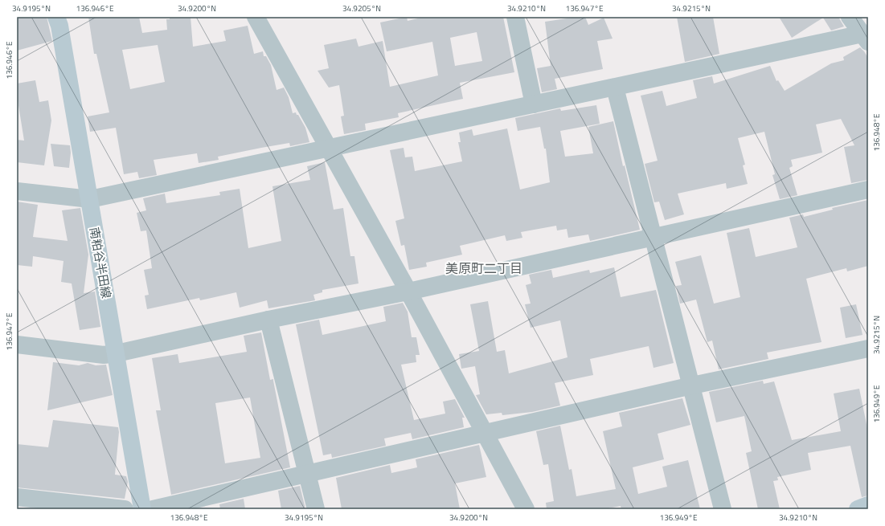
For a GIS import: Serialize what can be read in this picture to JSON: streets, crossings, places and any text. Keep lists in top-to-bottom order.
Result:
{
  "streets": {
    "main road": ["南粕谷半田線"]
  },
  "districts": ["美原町二丁目"],
  "coordinates": [
    "34.9195°N",
    "136.946°E",
    "34.9200°N",
    "34.9205°N",
    "34.9210°N",
    "136.947°E",
    "34.9215°N",
    "136.948°E",
    "136.949°E"
  ]
}
